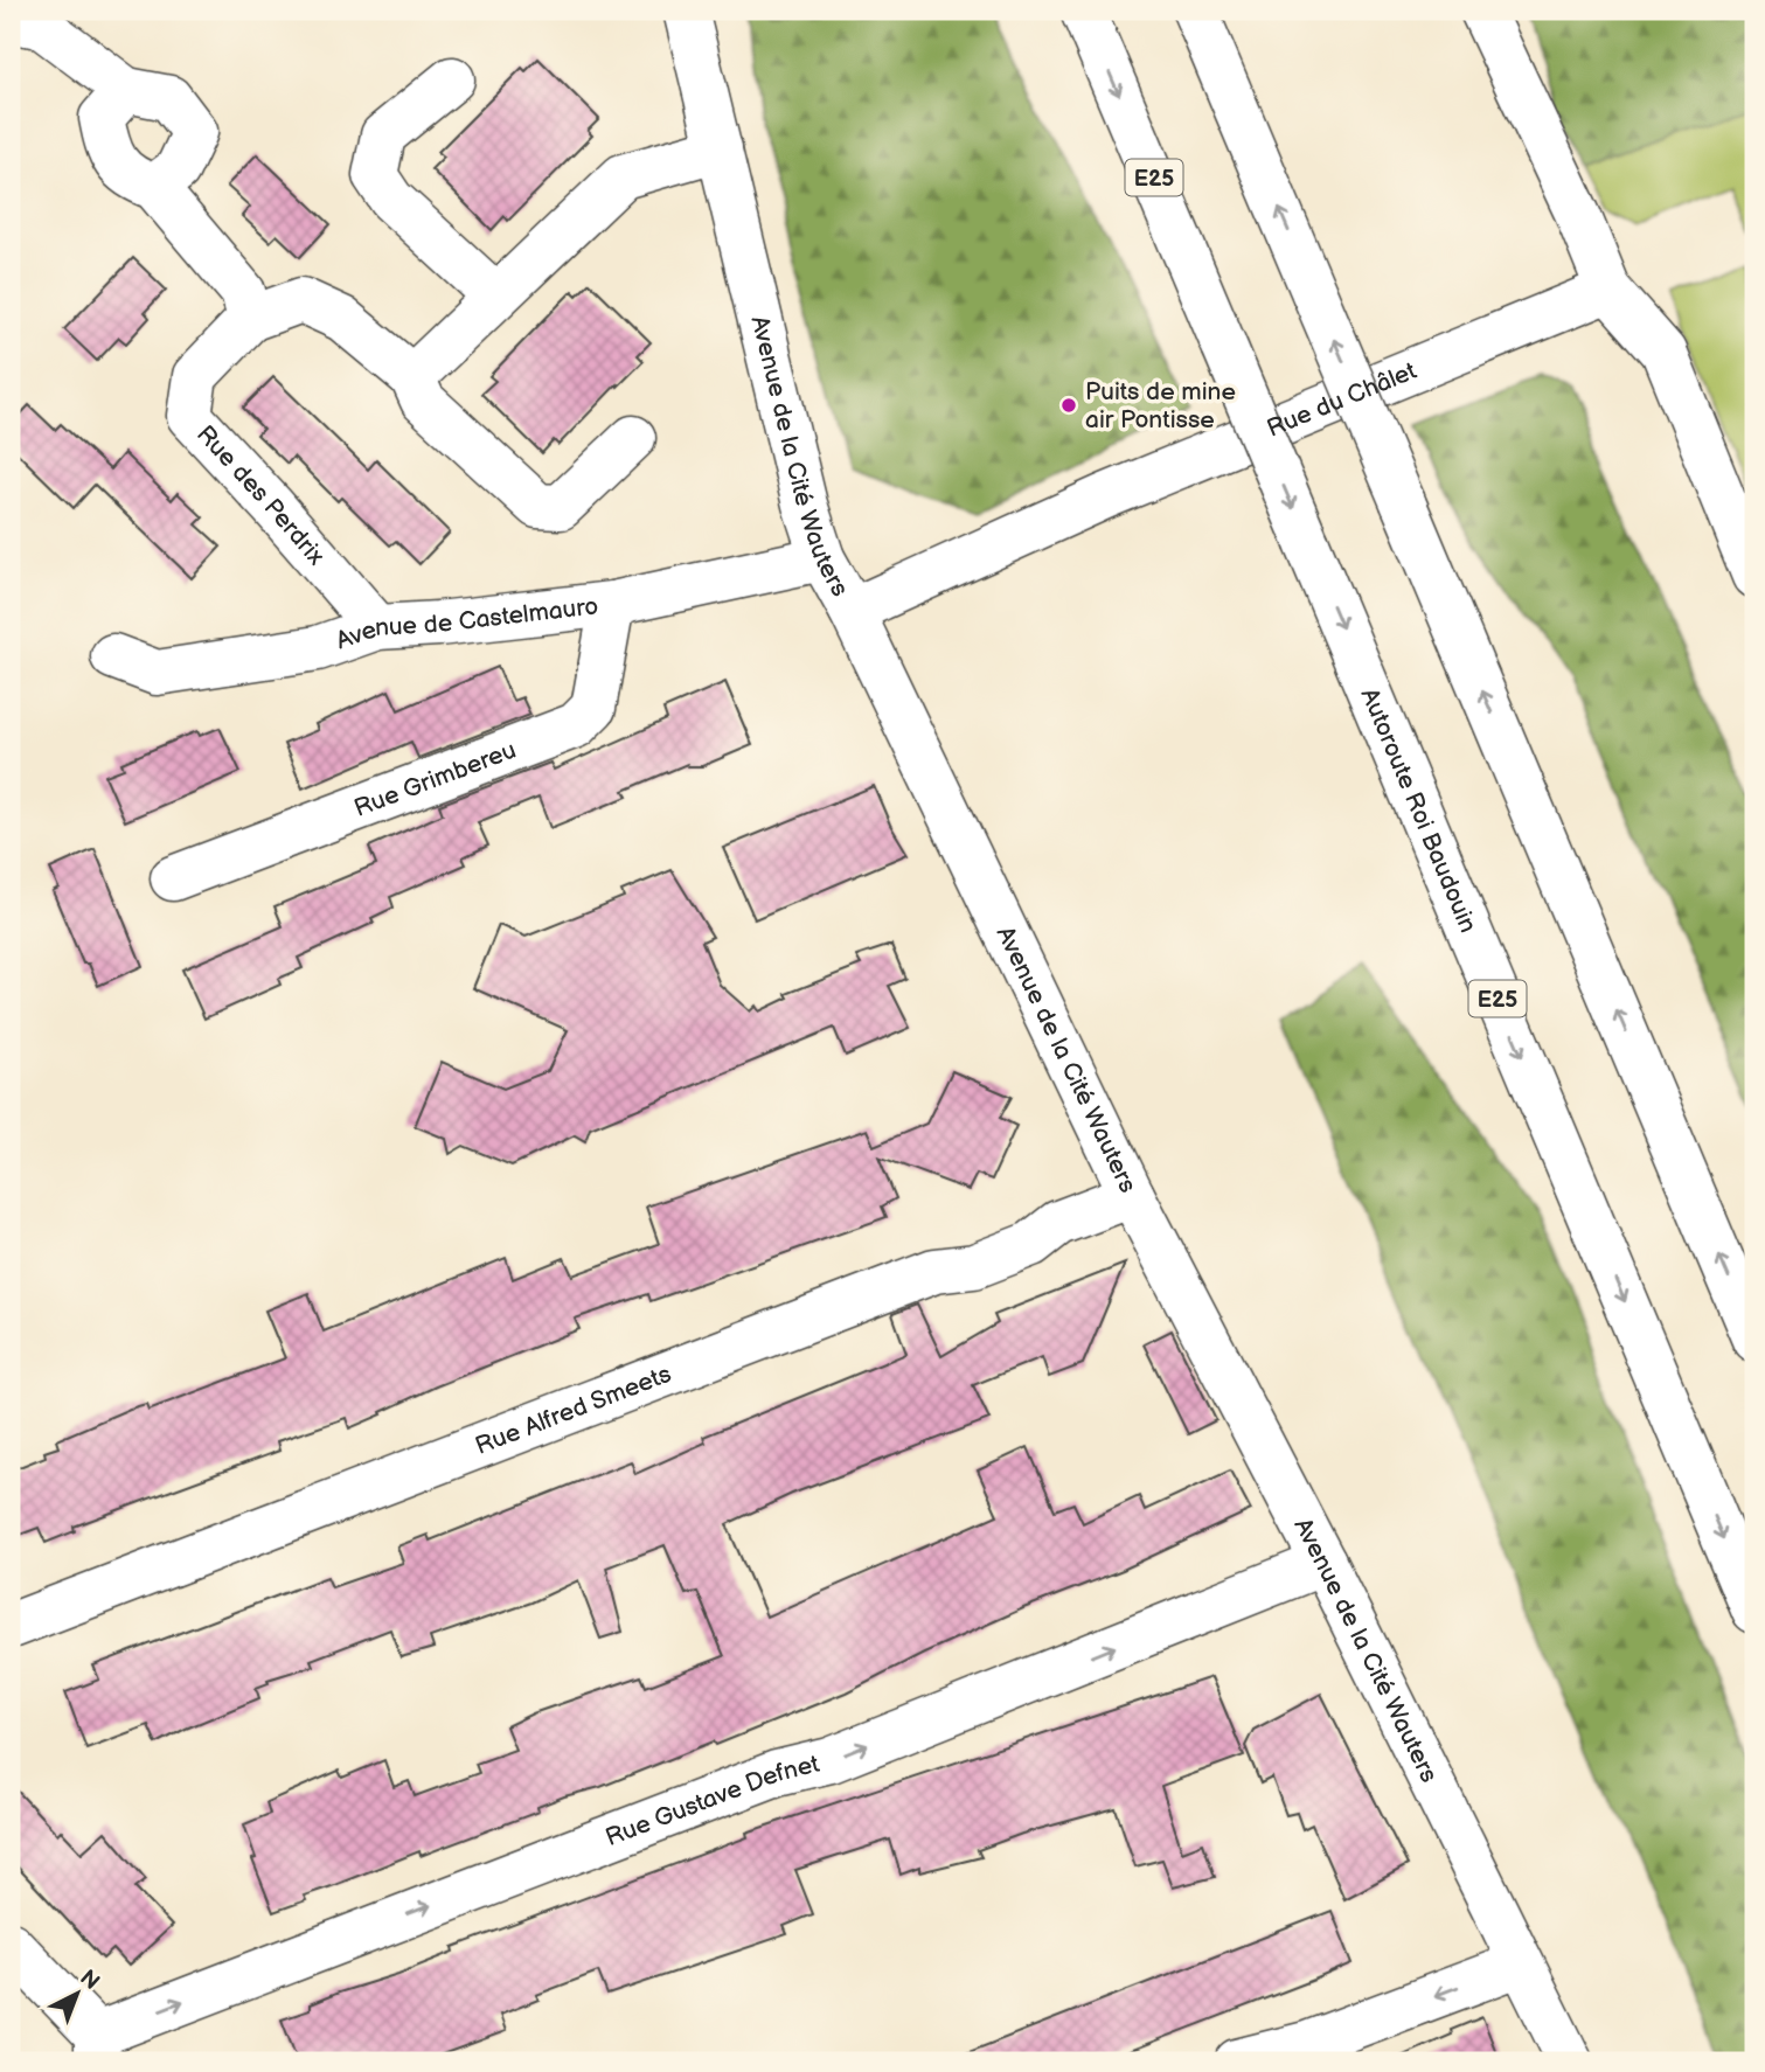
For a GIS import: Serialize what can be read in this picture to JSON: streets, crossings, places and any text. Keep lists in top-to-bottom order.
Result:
{
  "streets": {
    "main road": [
      "E25",
      "Rue du Châlet",
      "Avenue de la Cité Wauters",
      "Rue des Perdrix",
      "Avenue de Castelmauro",
      "Rue Grimbereu",
      "Autoroute Roi Baudouin",
      "Rue Alfred Smeets",
      "Rue Gustave Defnet"
    ]
  },
  "crossings": [
    ["Rue du Châlet", "Avenue de la Cité Wauters"],
    ["Avenue de la Cité Wauters", "Avenue de Castelmauro"],
    ["Avenue de la Cité Wauters", "Rue Alfred Smeets"],
    ["Avenue de la Cité Wauters", "Rue Gustave Defnet"],
    ["Rue des Perdrix", "Avenue de Castelmauro"],
    ["Avenue de Castelmauro", "Rue Grimbereu"]
  ],
  "one_way": ["Rue Gustave Defnet"],
  "places": ["Puits de mine air Pontisse"],
  "north": "top right"
}
